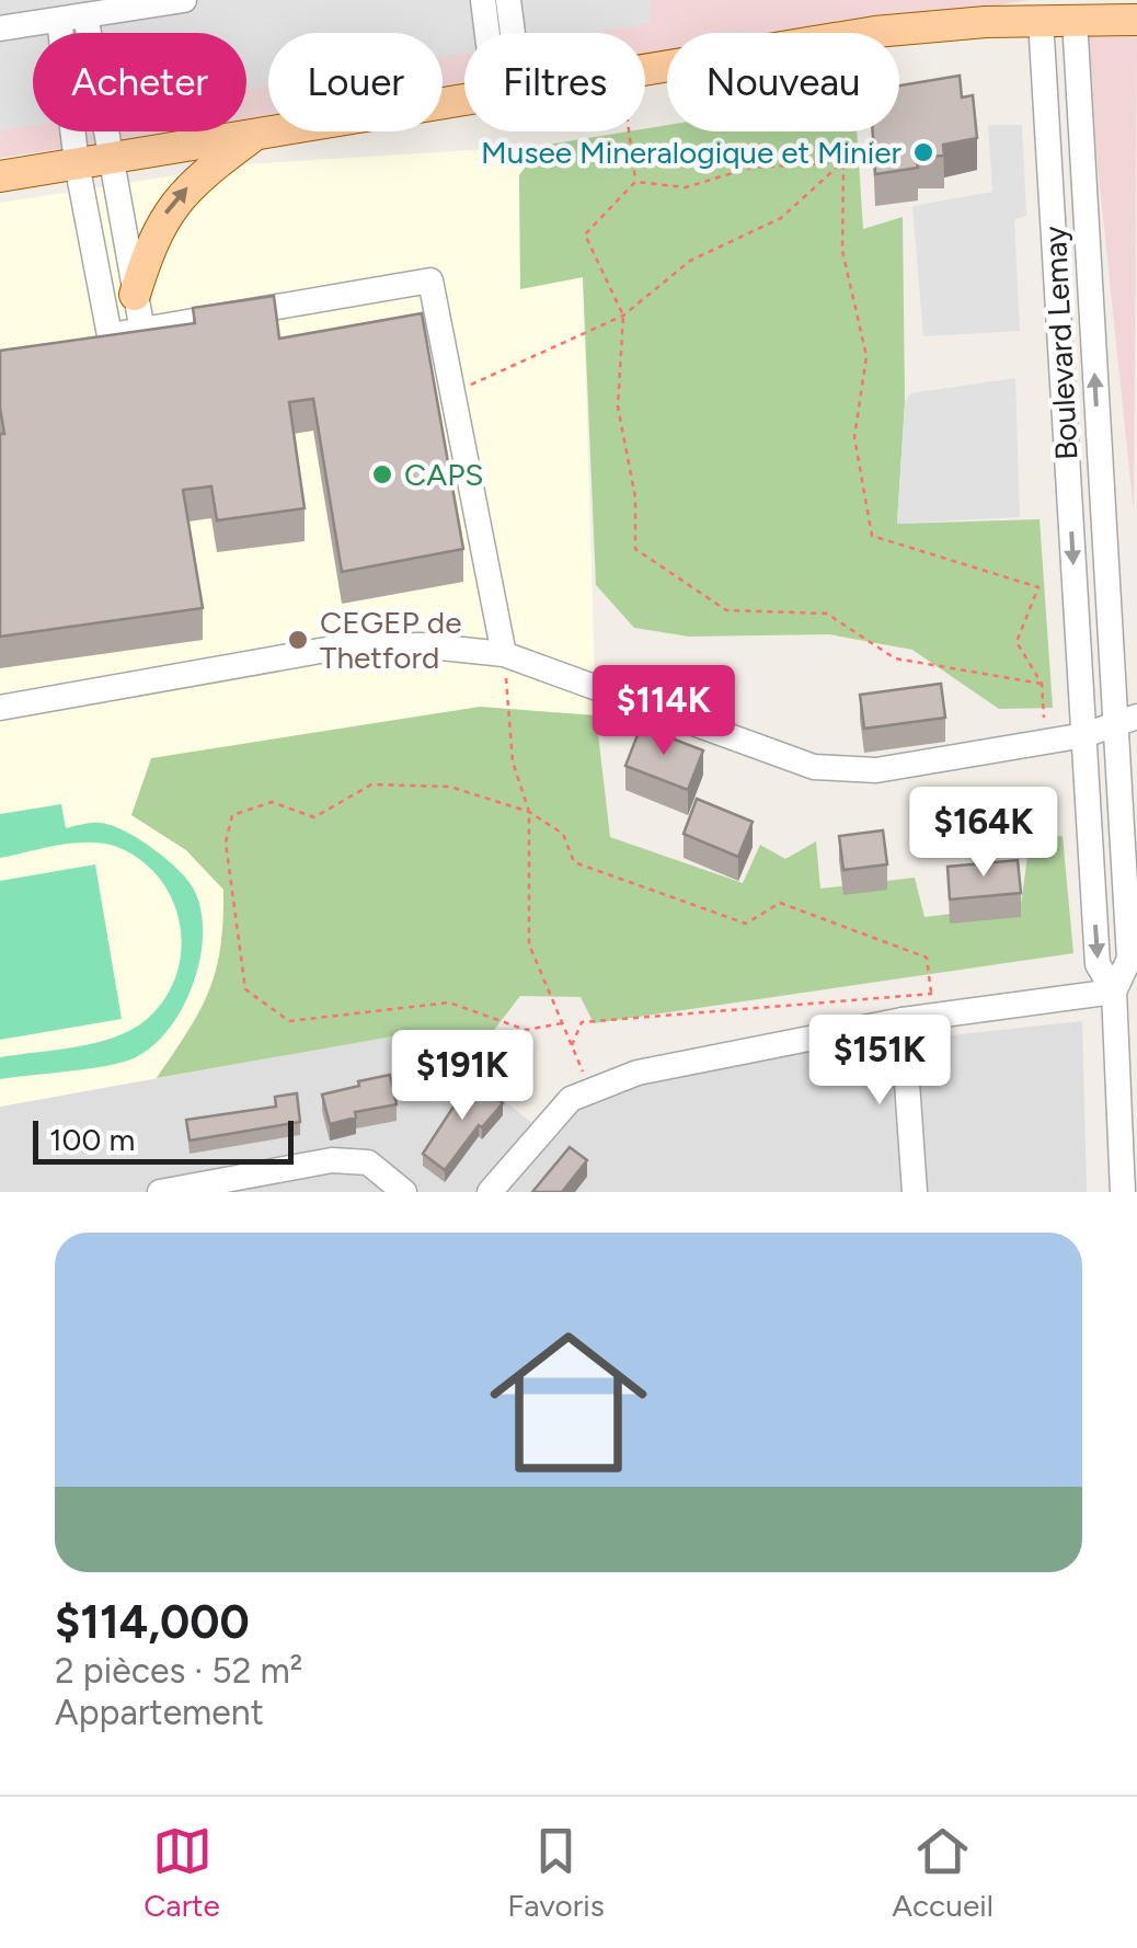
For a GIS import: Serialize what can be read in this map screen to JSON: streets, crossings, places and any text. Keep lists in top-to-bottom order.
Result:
{
  "streets": {
    "street": ["Boulevard Lemay"]
  },
  "places": ["Musee Mineralogique et Minier", "CAPS", "CEGEP de Thetford"],
  "scale_bar": "100 m",
  "page": {
    "chip": [
      "Acheter",
      "Louer",
      "Filtres",
      "Nouveau"
    ],
    "price": [
      "$114K",
      "$164K",
      "$151K",
      "$191K"
    ],
    "scale": "100 m",
    "list": [
      {
        "name": "$114,000",
        "note": "2 pièces · 52 m² · Appartement"
      }
    ],
    "tabs": ["Carte", "Favoris", "Accueil"]
  }
}
